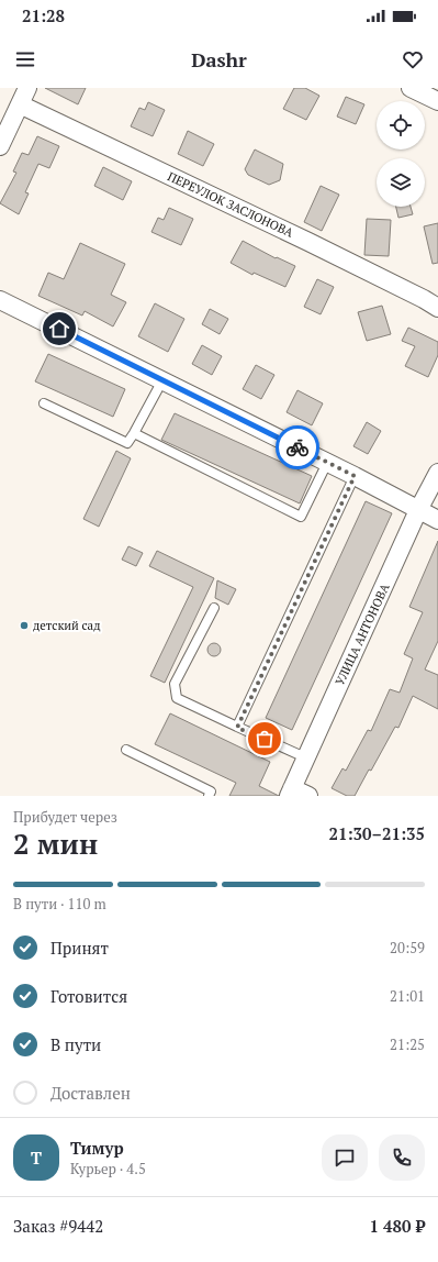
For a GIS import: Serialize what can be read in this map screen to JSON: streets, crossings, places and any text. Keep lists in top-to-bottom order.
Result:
{
  "streets": {
    "street": ["ПЕРЕУЛОК ЗАСЛОНОВА", "УЛИЦА АНТОНОВА"]
  },
  "places": ["детский сад"],
  "page": {
    "status": "21:28",
    "header": "Dashr",
    "heading": ["2 мин", "Прибудет через", "21:30–21:35"],
    "panel": [
      "Тимур",
      "Курьер · 4.5",
      "Заказ #9442",
      "1 480 ₽"
    ],
    "bar": "В пути · 110 m",
    "list": [
      ["Принят", "20:59"],
      ["Готовится", "21:01"],
      ["В пути", "21:25"],
      "Доставлен"
    ],
    "round": "Т"
  }
}
